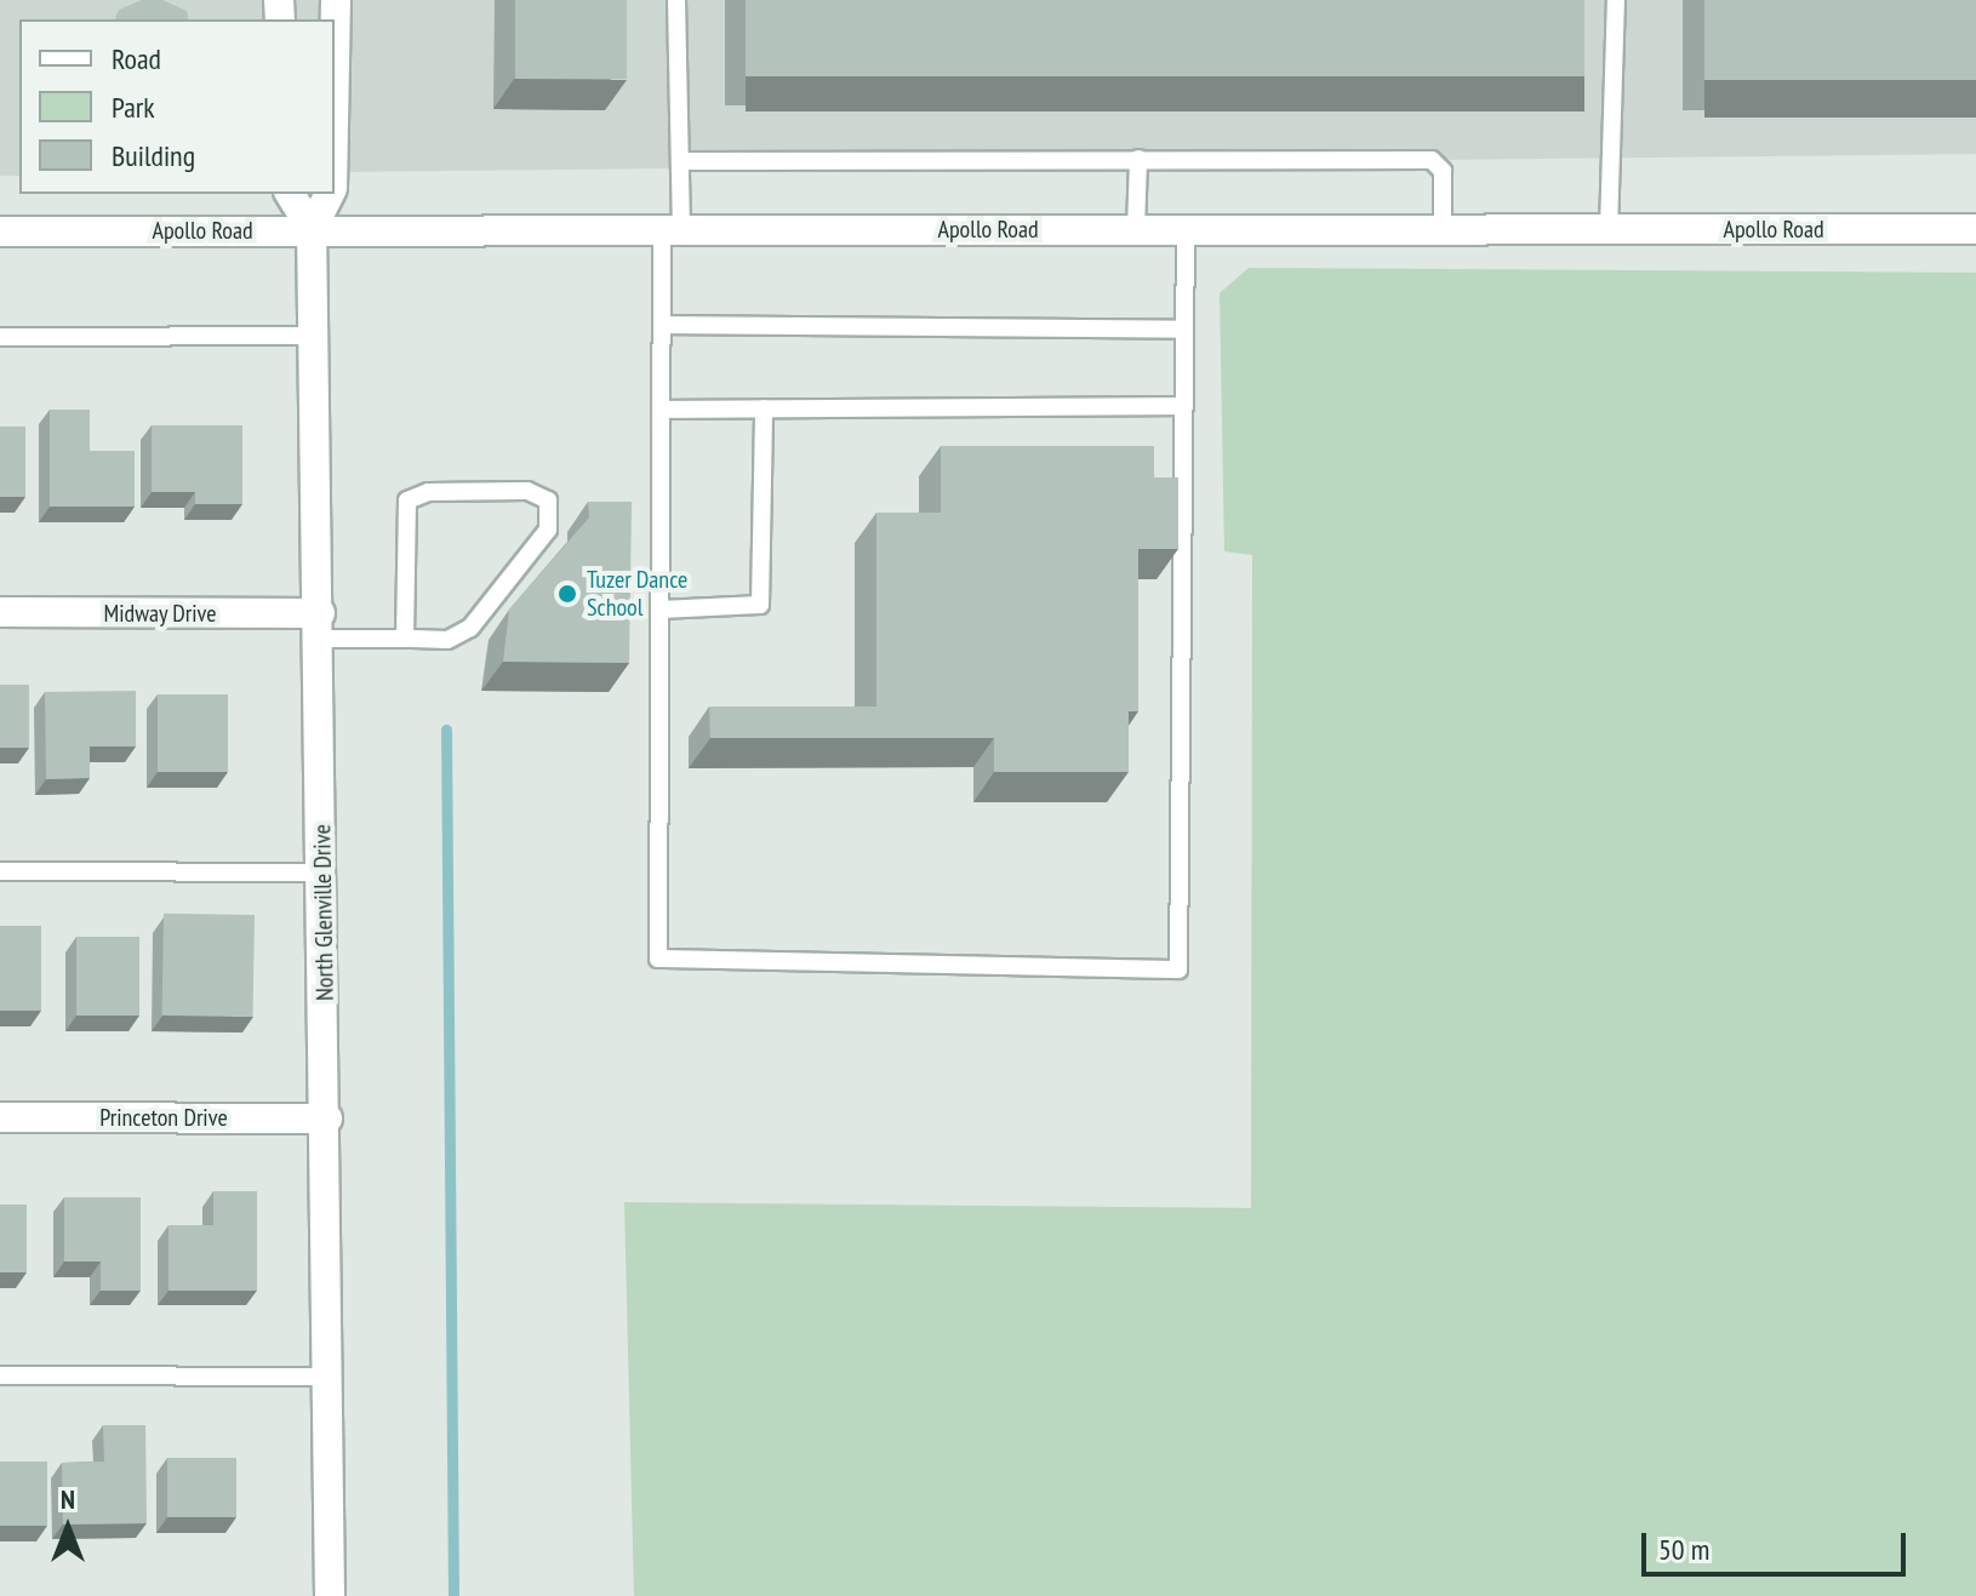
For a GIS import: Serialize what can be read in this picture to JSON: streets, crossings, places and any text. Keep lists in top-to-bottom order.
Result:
{
  "streets": {
    "street": [
      "Apollo Road",
      "Midway Drive",
      "North Glenville Drive",
      "Princeton Drive"
    ]
  },
  "crossings": [
    ["Apollo Road", "North Glenville Drive"],
    ["Midway Drive", "North Glenville Drive"],
    ["North Glenville Drive", "Princeton Drive"]
  ],
  "places": ["Tuzer Dance School"],
  "legend": ["Road", "Park", "Building"],
  "scale_bar": "50 m",
  "north": "top"
}
